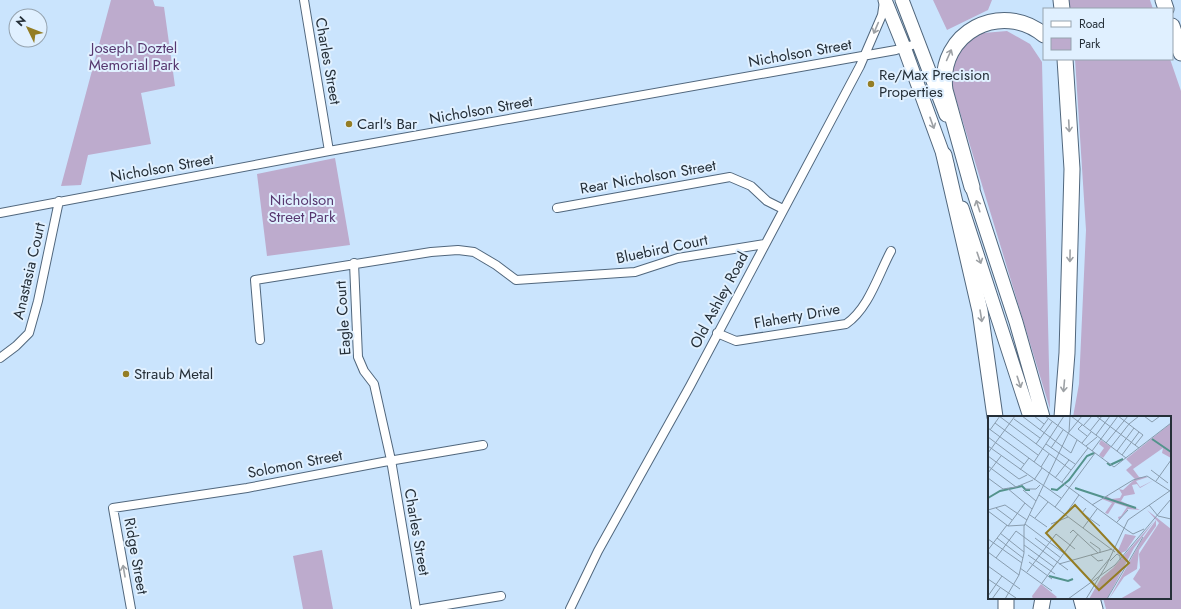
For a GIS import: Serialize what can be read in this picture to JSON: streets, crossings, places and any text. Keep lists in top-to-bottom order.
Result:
{
  "streets": {
    "street": [
      "Nicholson Street",
      "Charles Street",
      "Rear Nicholson Street",
      "Bluebird Court",
      "Anastasia Court",
      "Old Ashley Road",
      "Flaherty Drive",
      "Eagle Court",
      "Solomon Street",
      "Ridge Street"
    ]
  },
  "crossings": [
    ["Nicholson Street", "Charles Street"],
    ["Nicholson Street", "Anastasia Court"],
    ["Nicholson Street", "Old Ashley Road"],
    ["Charles Street", "Eagle Court"],
    ["Charles Street", "Solomon Street"],
    ["Rear Nicholson Street", "Old Ashley Road"],
    ["Bluebird Court", "Old Ashley Road"],
    ["Bluebird Court", "Eagle Court"],
    ["Old Ashley Road", "Flaherty Drive"],
    ["Eagle Court", "Solomon Street"],
    ["Solomon Street", "Ridge Street"]
  ],
  "one_way": ["Ridge Street"],
  "parks": ["Joseph Doztel Memorial Park", "Nicholson Street Park"],
  "places": ["Re/Max Precision Properties", "Carl's Bar", "Straub Metal"],
  "legend": ["Road", "Park"],
  "north": "top left"
}
